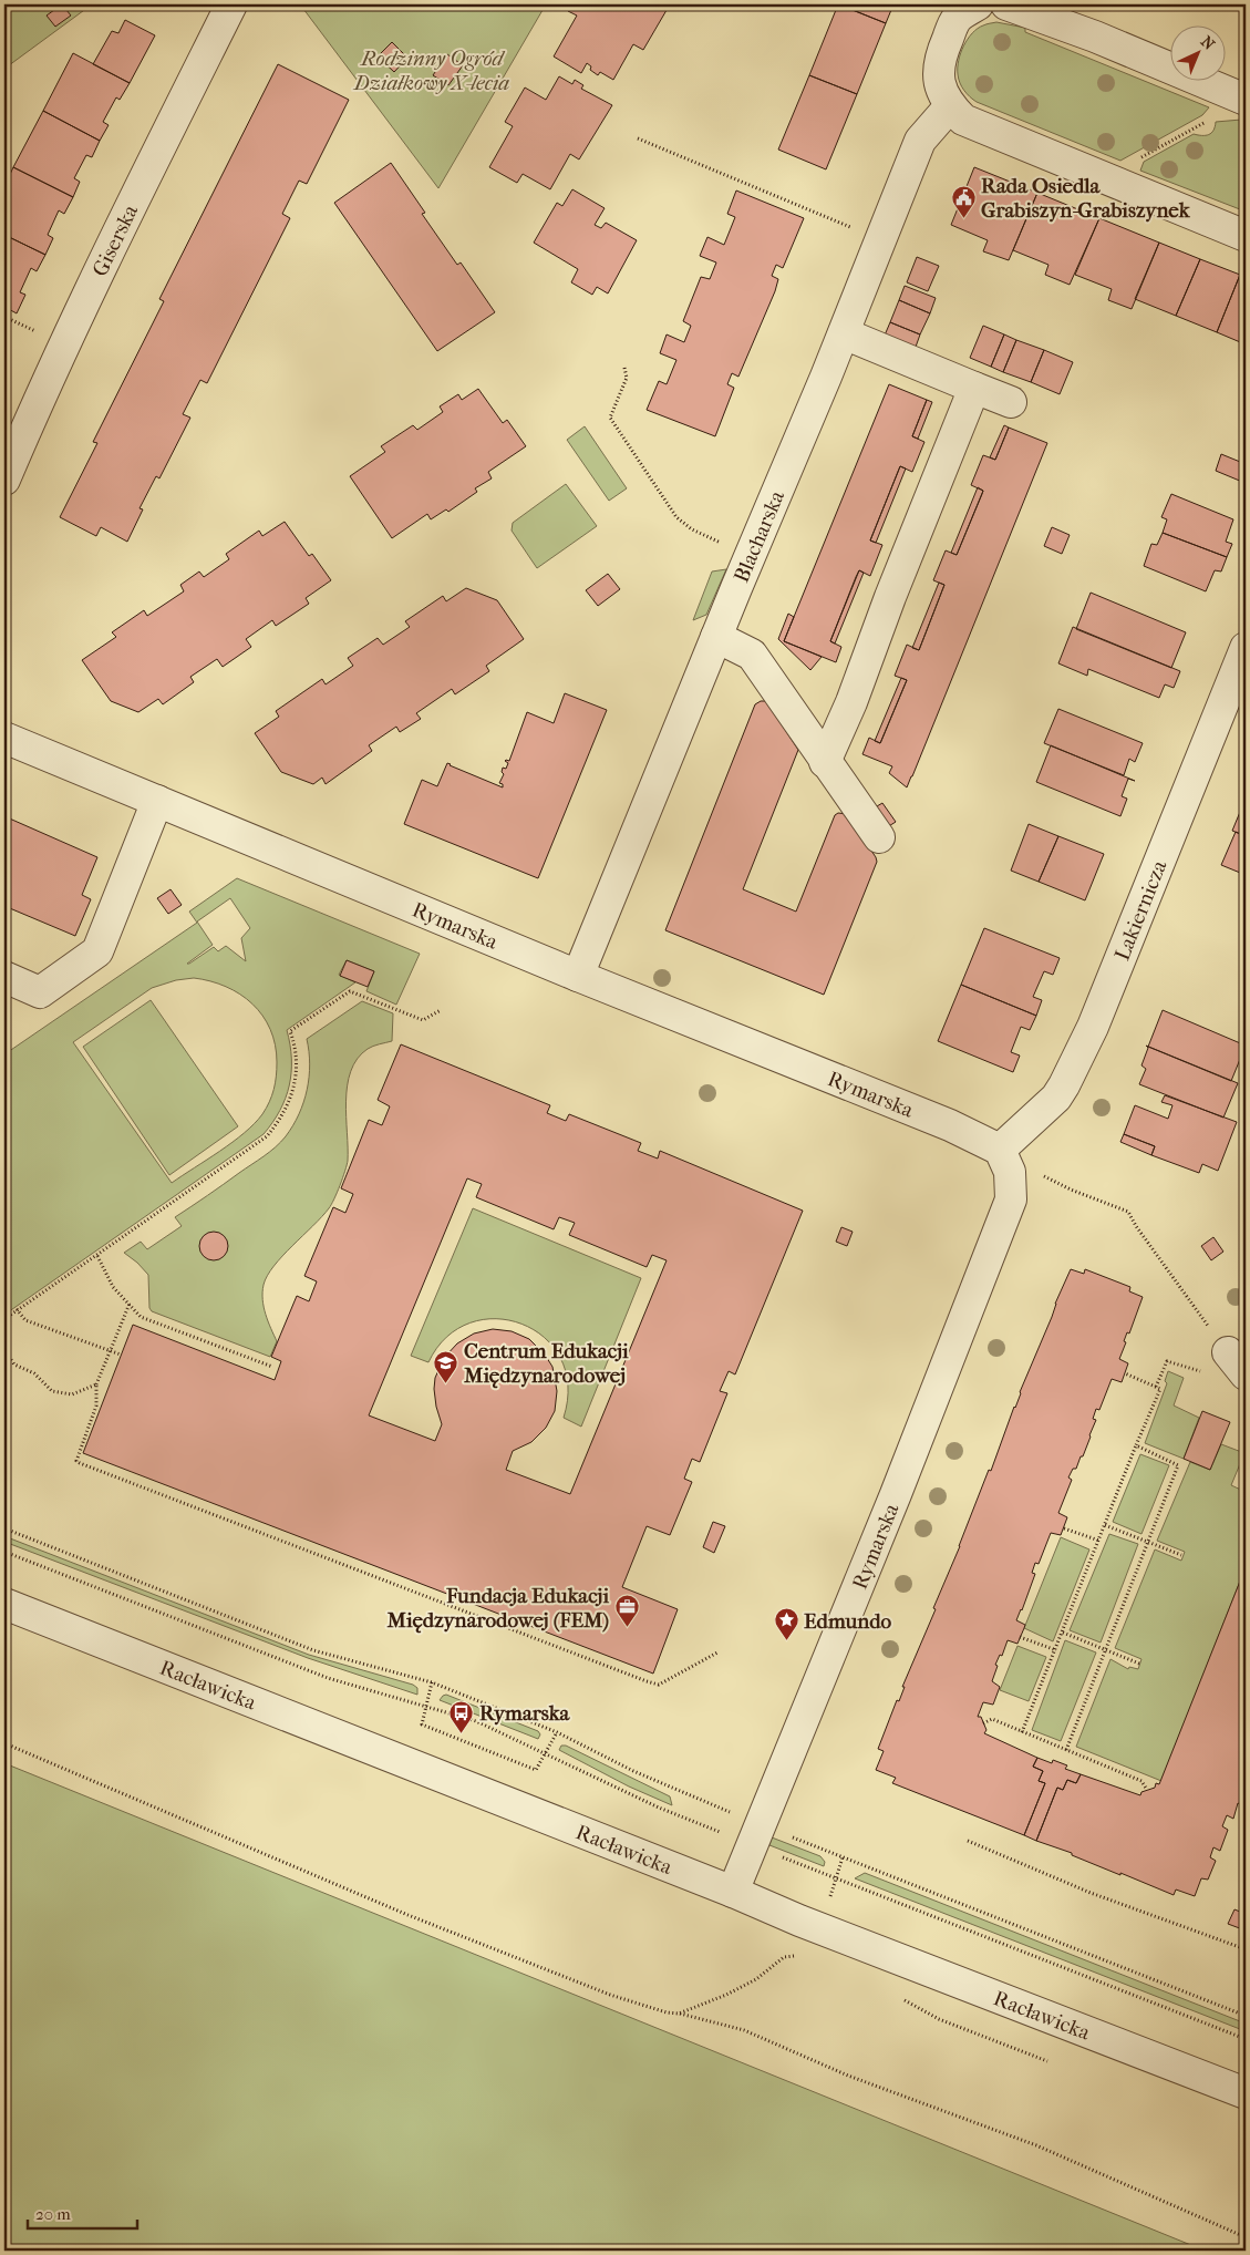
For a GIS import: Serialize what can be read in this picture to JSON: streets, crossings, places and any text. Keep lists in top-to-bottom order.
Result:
{
  "streets": {
    "street": [
      "Giserska",
      "Blacharska",
      "Lakiernicza",
      "Rymarska",
      "Racławicka"
    ]
  },
  "crossings": [
    ["Blacharska", "Rymarska"],
    ["Lakiernicza", "Rymarska"],
    ["Rymarska", "Racławicka"]
  ],
  "parks": ["Rodzinny Ogród Działkowy X-lecia"],
  "places": {
    "public building": ["Rada Osiedla Grabiszyn-Grabiszynek"],
    "school or university": ["Centrum Edukacji Międzynarodowej"],
    "office": ["Fundacja Edukacji Międzynarodowej (FEM)"],
    "place": ["Edmundo"],
    "bus stop": ["Rymarska"]
  },
  "scale_bar": "20 m",
  "north": "top right"
}
